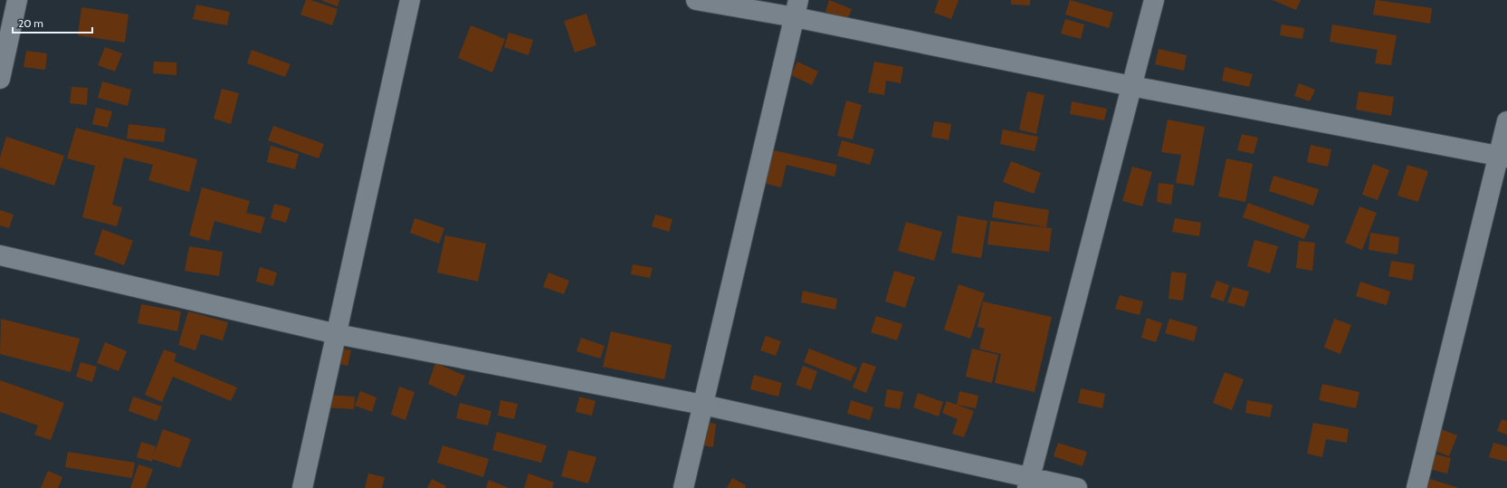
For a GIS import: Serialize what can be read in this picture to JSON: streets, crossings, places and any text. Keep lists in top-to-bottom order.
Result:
{
  "scale_bar": "20 m"
}
